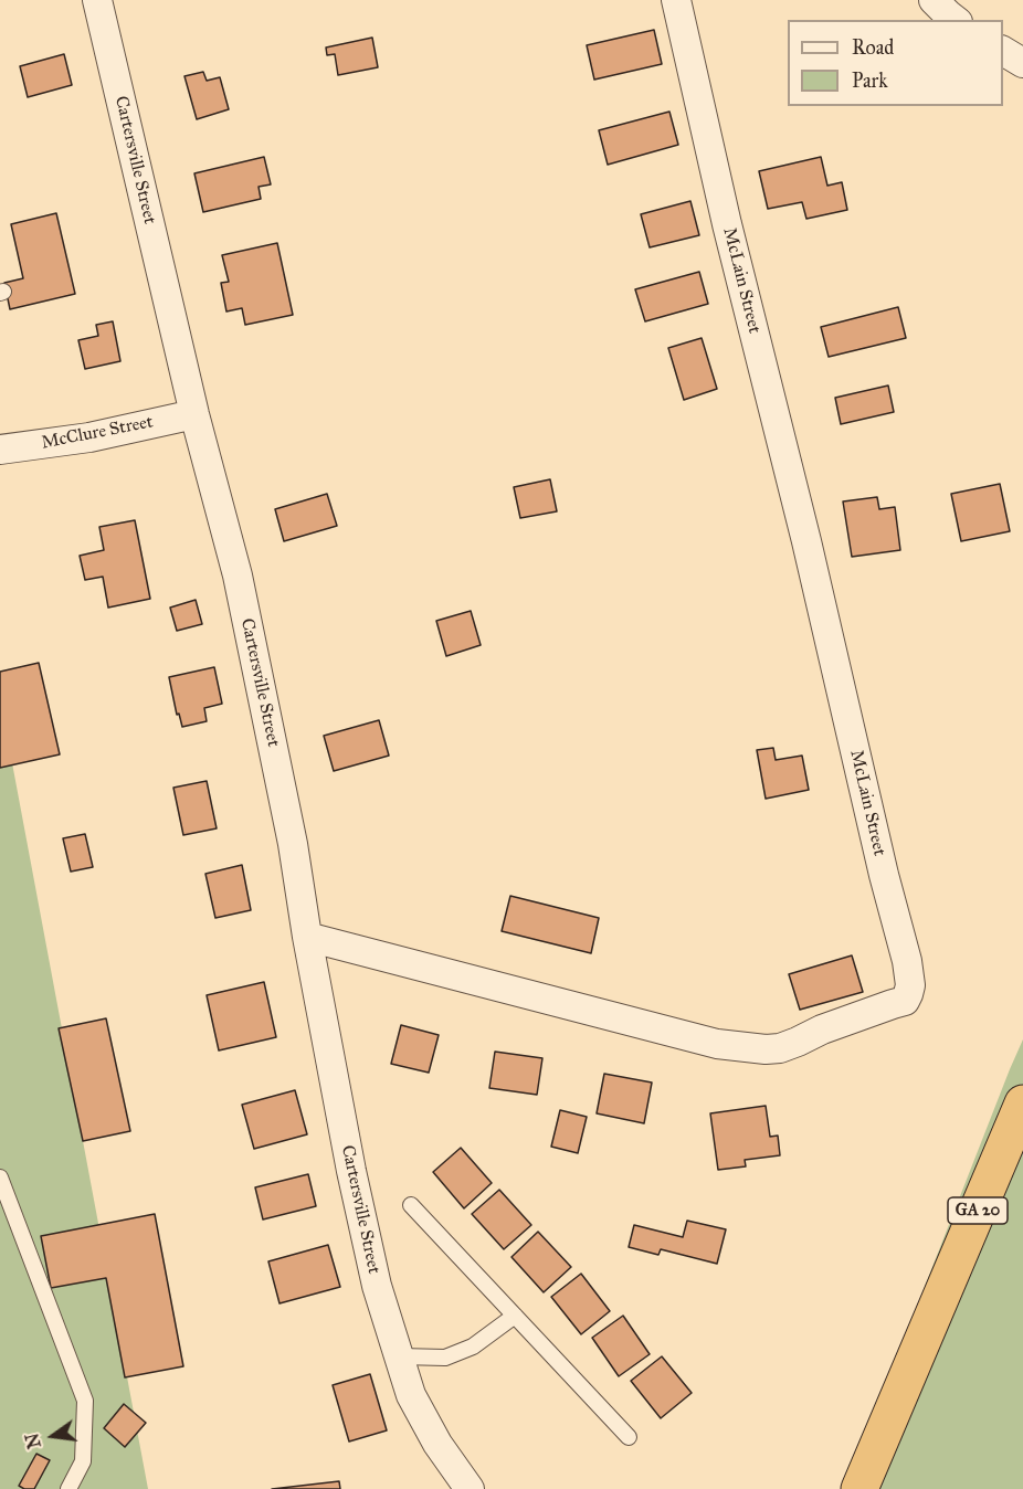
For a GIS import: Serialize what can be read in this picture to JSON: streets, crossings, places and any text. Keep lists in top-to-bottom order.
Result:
{
  "streets": {
    "highway": ["GA 20"],
    "street": ["Cartersville Street", "McLain Street", "McClure Street"]
  },
  "crossings": [
    ["Cartersville Street", "McLain Street"],
    ["Cartersville Street", "McClure Street"]
  ],
  "legend": ["Road", "Park"],
  "north": "left"
}
